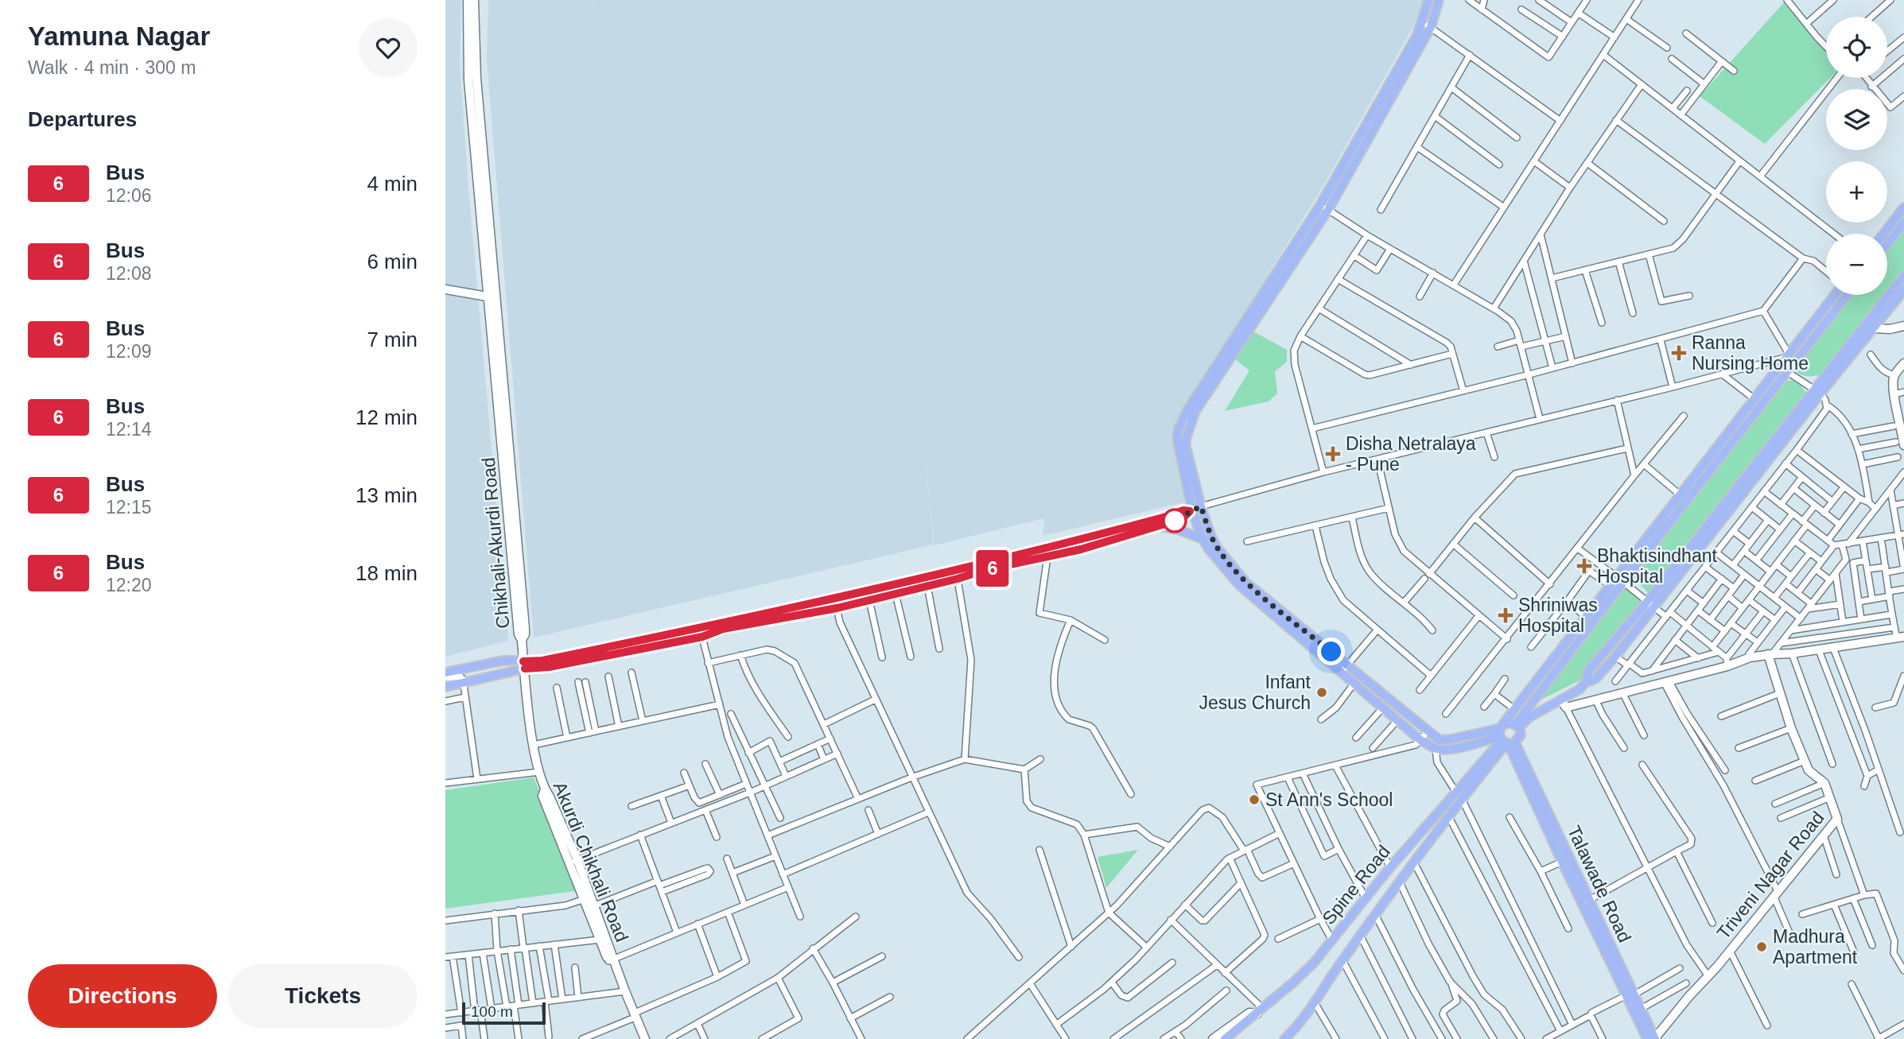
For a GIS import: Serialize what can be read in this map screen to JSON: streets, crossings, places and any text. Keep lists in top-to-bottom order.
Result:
{
  "streets": {
    "main road": [
      "Chikhali-Akurdi Road",
      "Akurdi Chikhali Road",
      "Triveni Nagar Road",
      "Talawade Road",
      "Spine Road"
    ]
  },
  "crossings": [
    ["Chikhali-Akurdi Road", "Akurdi Chikhali Road"],
    ["Triveni Nagar Road", "Talawade Road"],
    ["Talawade Road", "Spine Road"]
  ],
  "places": {
    "health": [
      "Ranna Nursing Home",
      "Disha Netralaya - Pune",
      "Bhaktisindhant Hospital",
      "Shriniwas Hospital"
    ],
    "other": ["Infant Jesus Church", "St Ann's School", "Madhura Apartment"]
  },
  "lines": ["bus line 6"],
  "scale_bar": "100 m",
  "page": {
    "heading": [
      ["Yamuna Nagar", "Walk · 4 min · 300 m"],
      "Departures"
    ],
    "on_map": "6",
    "map_buttons": ["+", "−"],
    "list": [
      {
        "mark": "6",
        "name": "Bus",
        "note": "12:06",
        "value": "4 min"
      },
      {
        "mark": "6",
        "name": "Bus",
        "note": "12:08",
        "value": "6 min"
      },
      {
        "mark": "6",
        "name": "Bus",
        "note": "12:09",
        "value": "7 min"
      },
      {
        "mark": "6",
        "name": "Bus",
        "note": "12:14",
        "value": "12 min"
      },
      {
        "mark": "6",
        "name": "Bus",
        "note": "12:15",
        "value": "13 min"
      },
      {
        "mark": "6",
        "name": "Bus",
        "note": "12:20",
        "value": "18 min"
      }
    ],
    "buttons": ["Directions", "Tickets"],
    "scale": "100 m"
  }
}
